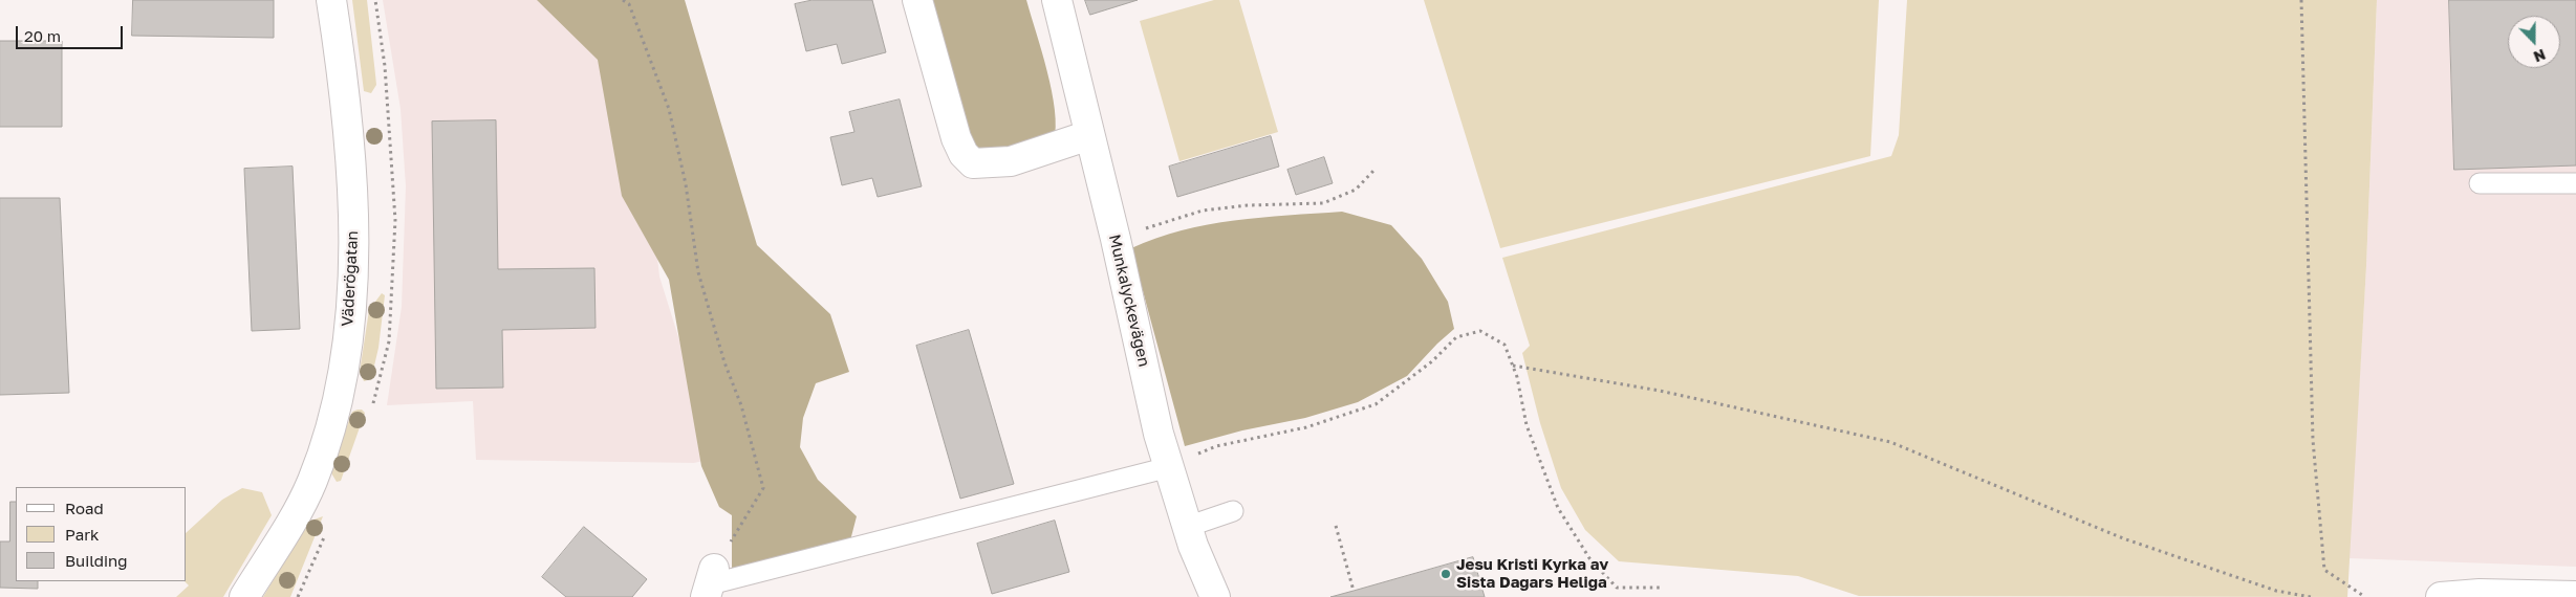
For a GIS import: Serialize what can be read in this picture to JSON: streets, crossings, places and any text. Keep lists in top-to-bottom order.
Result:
{
  "streets": {
    "street": ["Väderögatan", "Munkalyckevägen"]
  },
  "places": ["Jesu Kristi Kyrka av Sista Dagars Heliga"],
  "legend": ["Road", "Park", "Building"],
  "scale_bar": "20 m",
  "north": "bottom"
}
